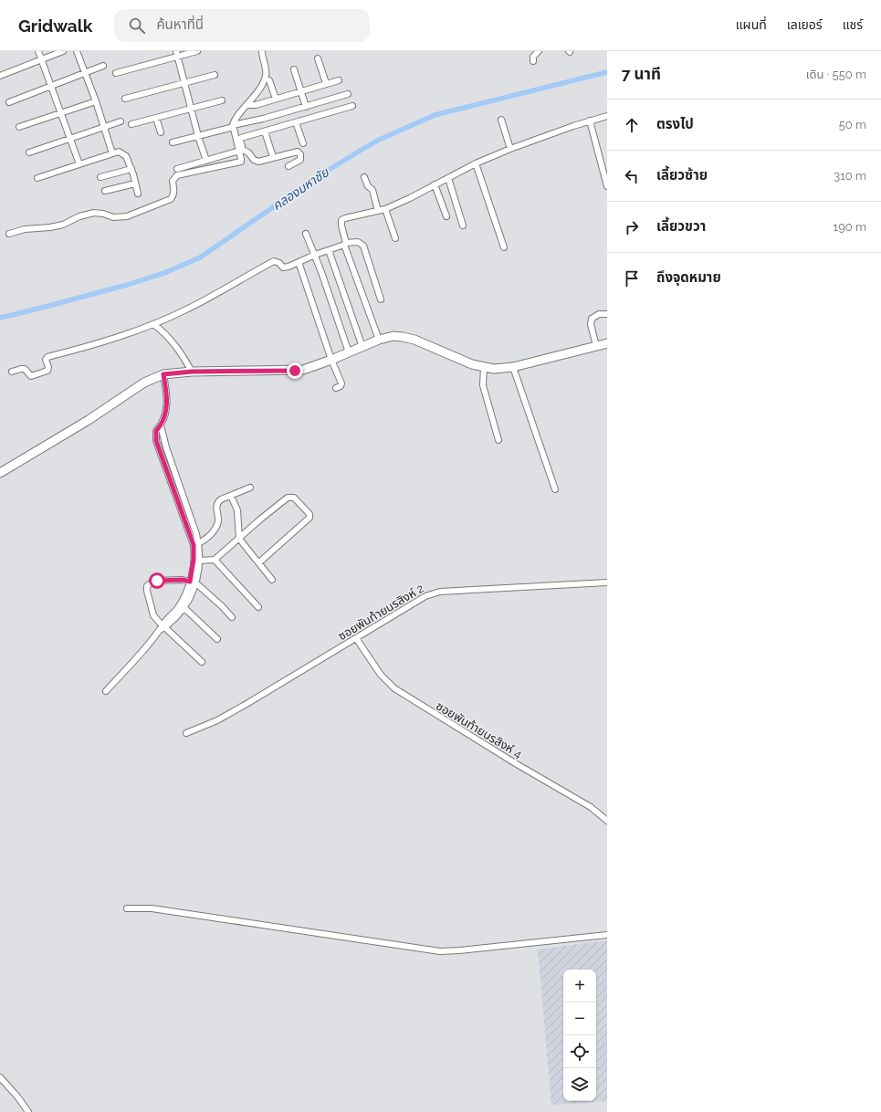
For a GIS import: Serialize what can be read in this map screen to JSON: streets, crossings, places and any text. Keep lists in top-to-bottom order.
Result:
{
  "streets": {
    "street": ["ซอยพันท้ายนรสิงห์ 2", "ซอยพันท้ายนรสิงห์ 4"]
  },
  "crossings": [
    ["ซอยพันท้ายนรสิงห์ 2", "ซอยพันท้ายนรสิงห์ 4"]
  ],
  "water": ["คลองมหาชัย"],
  "page": {
    "header": "Gridwalk",
    "search": "ค้นหาที่นี่",
    "nav": ["แผนที่", "เลเยอร์", "แชร์"],
    "heading": ["7 นาที", "เดิน · 550 m"],
    "list": [
      ["ตรงไป", "50 m"],
      ["เลี้ยวซ้าย", "310 m"],
      ["เลี้ยวขวา", "190 m"],
      "ถึงจุดหมาย"
    ],
    "map_buttons": ["+", "−"]
  }
}
